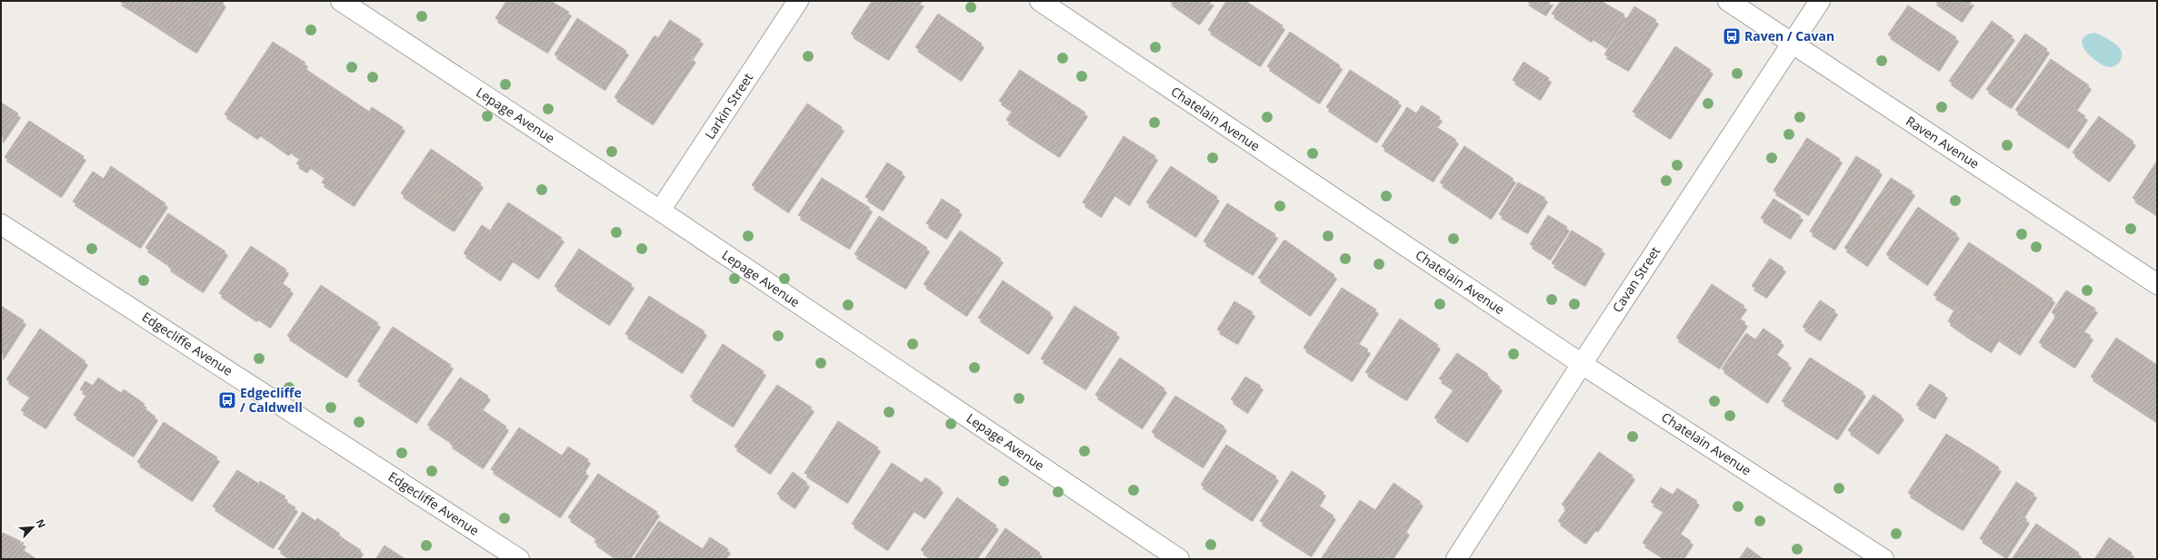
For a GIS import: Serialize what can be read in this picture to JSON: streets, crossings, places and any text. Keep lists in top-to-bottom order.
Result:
{
  "streets": {
    "street": [
      "Larkin Street",
      "Lepage Avenue",
      "Chatelain Avenue",
      "Raven Avenue",
      "Cavan Street",
      "Edgecliffe Avenue"
    ]
  },
  "crossings": [
    ["Larkin Street", "Lepage Avenue"],
    ["Chatelain Avenue", "Cavan Street"],
    ["Raven Avenue", "Cavan Street"]
  ],
  "places": {
    "bus stop": ["Raven / Cavan", "Edgecliffe / Caldwell"]
  },
  "north": "top right"
}
